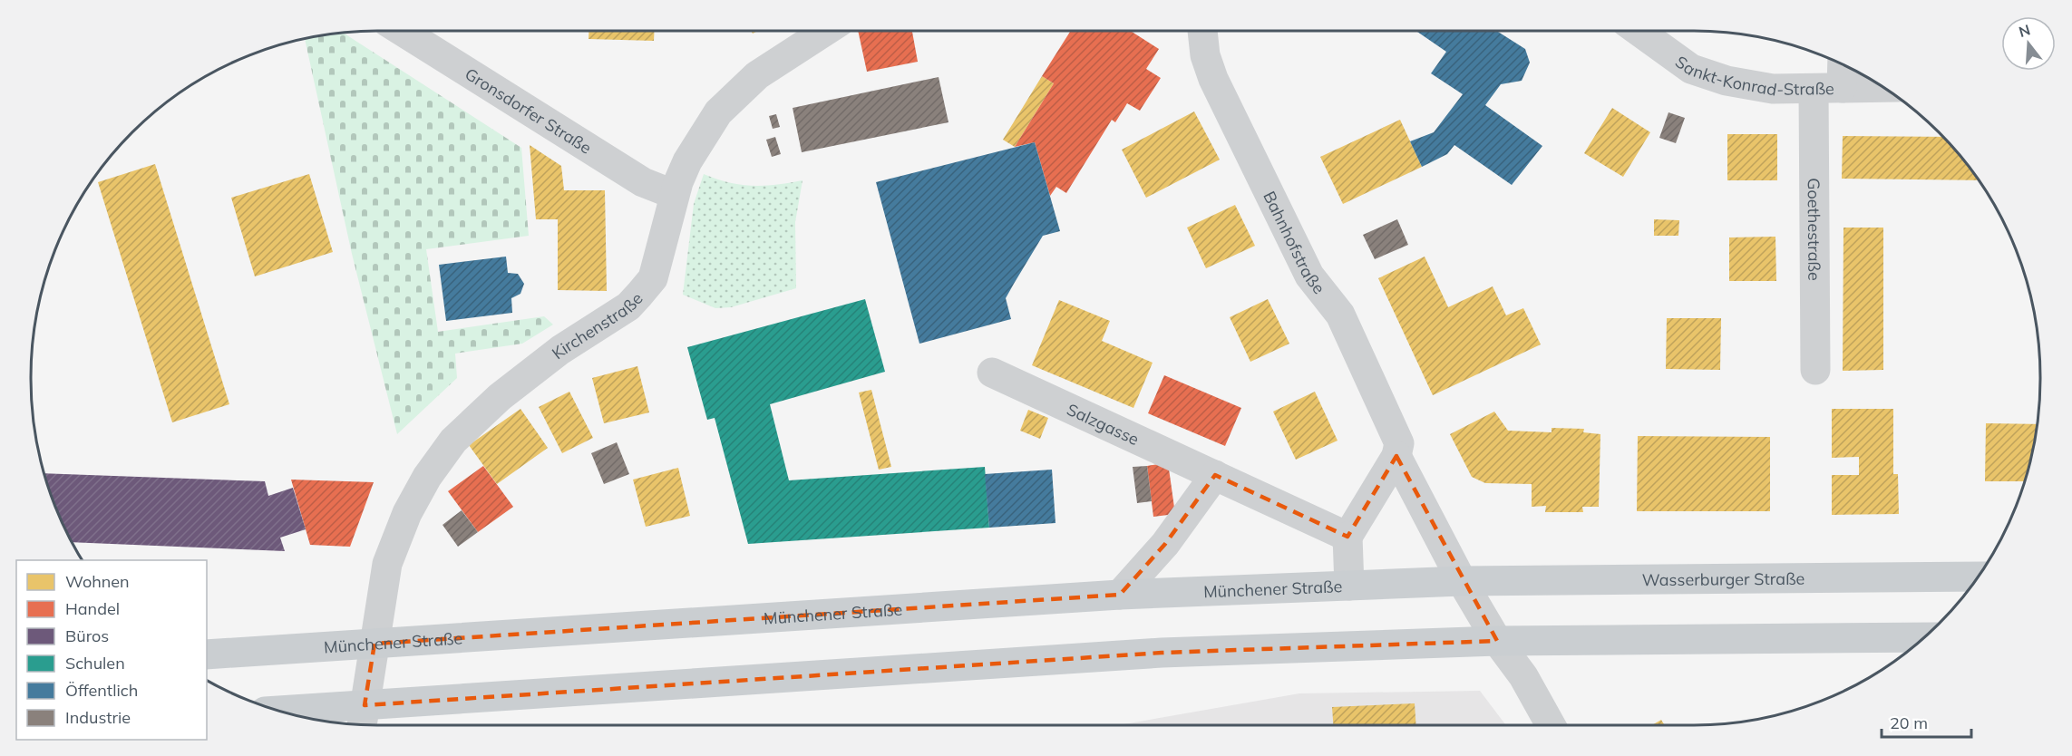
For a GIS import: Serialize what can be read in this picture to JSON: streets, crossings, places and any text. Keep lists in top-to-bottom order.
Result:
{
  "streets": {
    "main road": ["Wasserburger Straße", "Münchener Straße"],
    "street": [
      "Sankt-Konrad-Straße",
      "Gronsdorfer Straße",
      "Goethestraße",
      "Bahnhofstraße",
      "Kirchenstraße",
      "Salzgasse"
    ]
  },
  "crossings": [
    ["Sankt-Konrad-Straße", "Goethestraße"],
    ["Gronsdorfer Straße", "Kirchenstraße"],
    ["Bahnhofstraße", "Wasserburger Straße"],
    ["Bahnhofstraße", "Münchener Straße"],
    ["Kirchenstraße", "Münchener Straße"],
    ["Wasserburger Straße", "Münchener Straße"]
  ],
  "legend": [
    "Wohnen",
    "Handel",
    "Büros",
    "Schulen",
    "Öffentlich",
    "Industrie"
  ],
  "scale_bar": "20 m",
  "north": "top"
}
